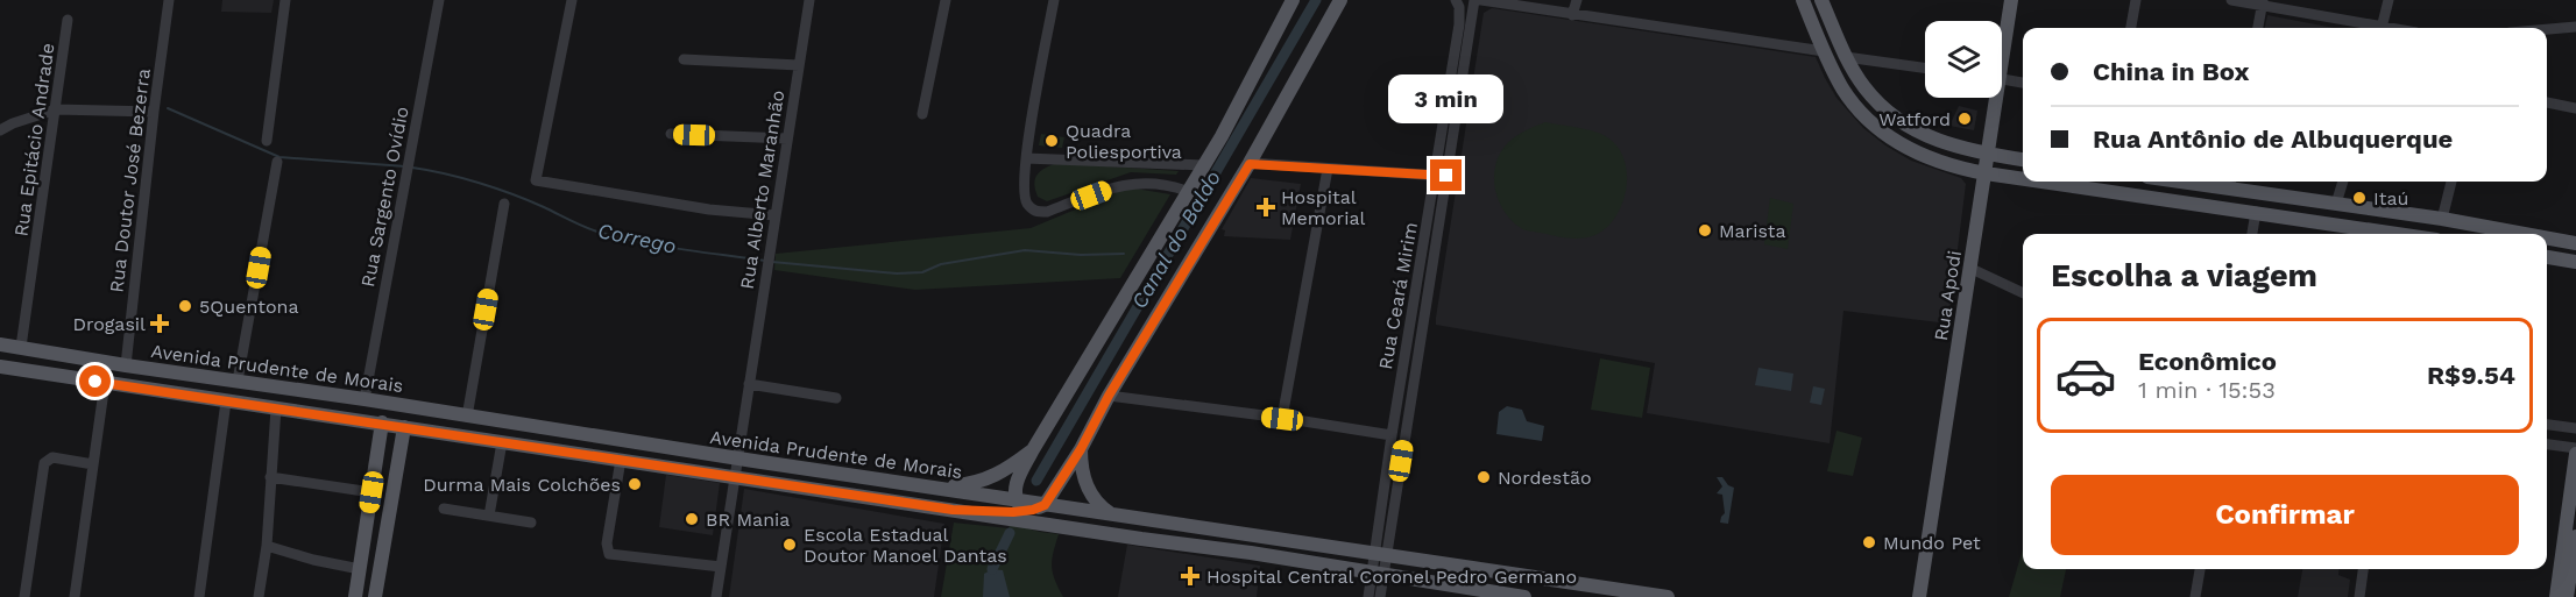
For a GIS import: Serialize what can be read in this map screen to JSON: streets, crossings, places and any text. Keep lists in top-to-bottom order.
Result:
{
  "streets": {
    "main road": ["Rua Apodi", "Avenida Prudente de Morais"],
    "street": [
      "Rua Epitácio Andrade",
      "Rua Doutor José Bezerra",
      "Rua Alberto Maranhão",
      "Rua Sargento Ovídio",
      "Rua Ceará Mirim"
    ]
  },
  "crossings": [
    ["Rua Epitácio Andrade", "Avenida Prudente de Morais"],
    ["Rua Doutor José Bezerra", "Avenida Prudente de Morais"],
    ["Rua Alberto Maranhão", "Avenida Prudente de Morais"],
    ["Rua Sargento Ovídio", "Avenida Prudente de Morais"],
    ["Rua Ceará Mirim", "Avenida Prudente de Morais"]
  ],
  "water": ["Corrego", "Canal do Baldo"],
  "places": {
    "other": [
      "Watford",
      "Quadra Poliesportiva",
      "Itaú",
      "Marista",
      "5Quentona",
      "Nordestão",
      "Durma Mais Colchões",
      "BR Mania",
      "Mundo Pet",
      "Escola Estadual Doutor Manoel Dantas"
    ],
    "health": ["Hospital Memorial", "Drogasil", "Hospital Central Coronel Pedro Germano"]
  },
  "page": {
    "banner": ["China in Box", "Rua Antônio de Albuquerque"],
    "bubble": "3 min",
    "heading": "Escolha a viagem",
    "list": [
      {
        "name": "Econômico",
        "note": "1 min · 15:53",
        "value": "R$9.54"
      }
    ],
    "buttons": "Confirmar"
  }
}
